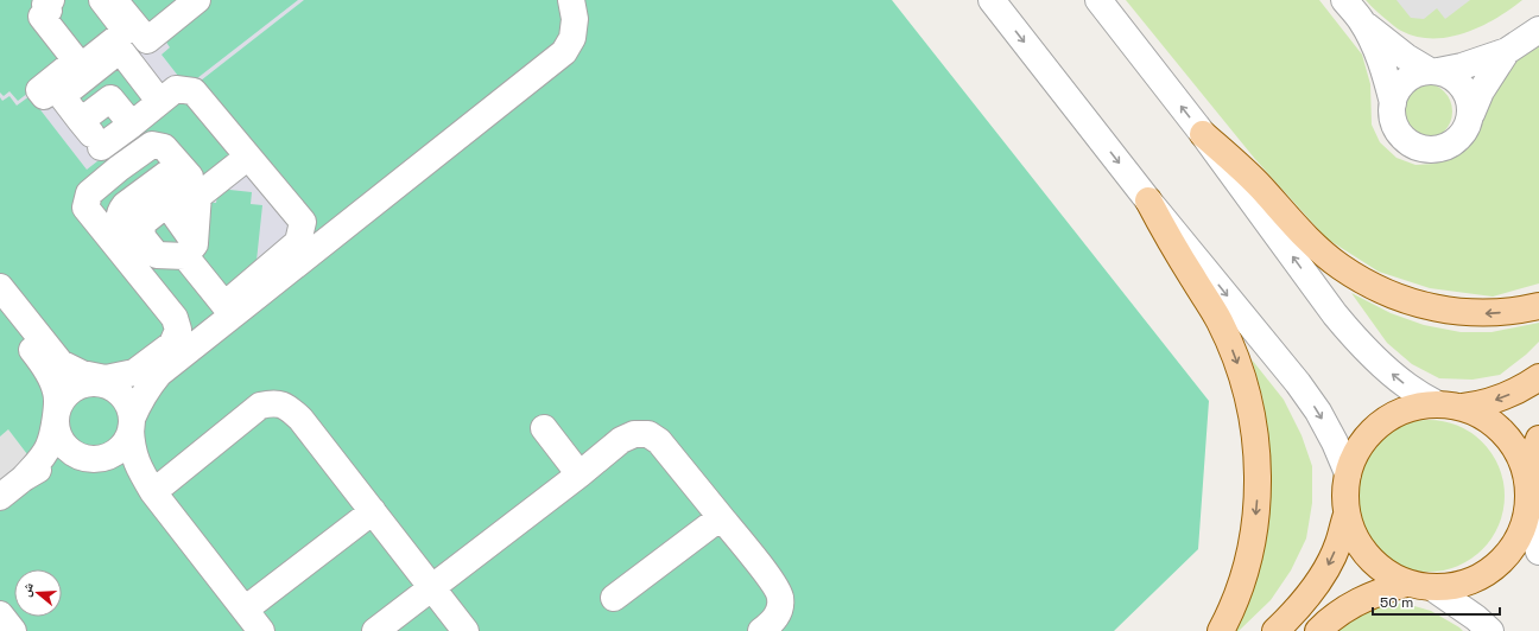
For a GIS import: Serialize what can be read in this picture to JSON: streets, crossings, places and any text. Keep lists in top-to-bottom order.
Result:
{
  "scale_bar": "50 m",
  "north": "left"
}
